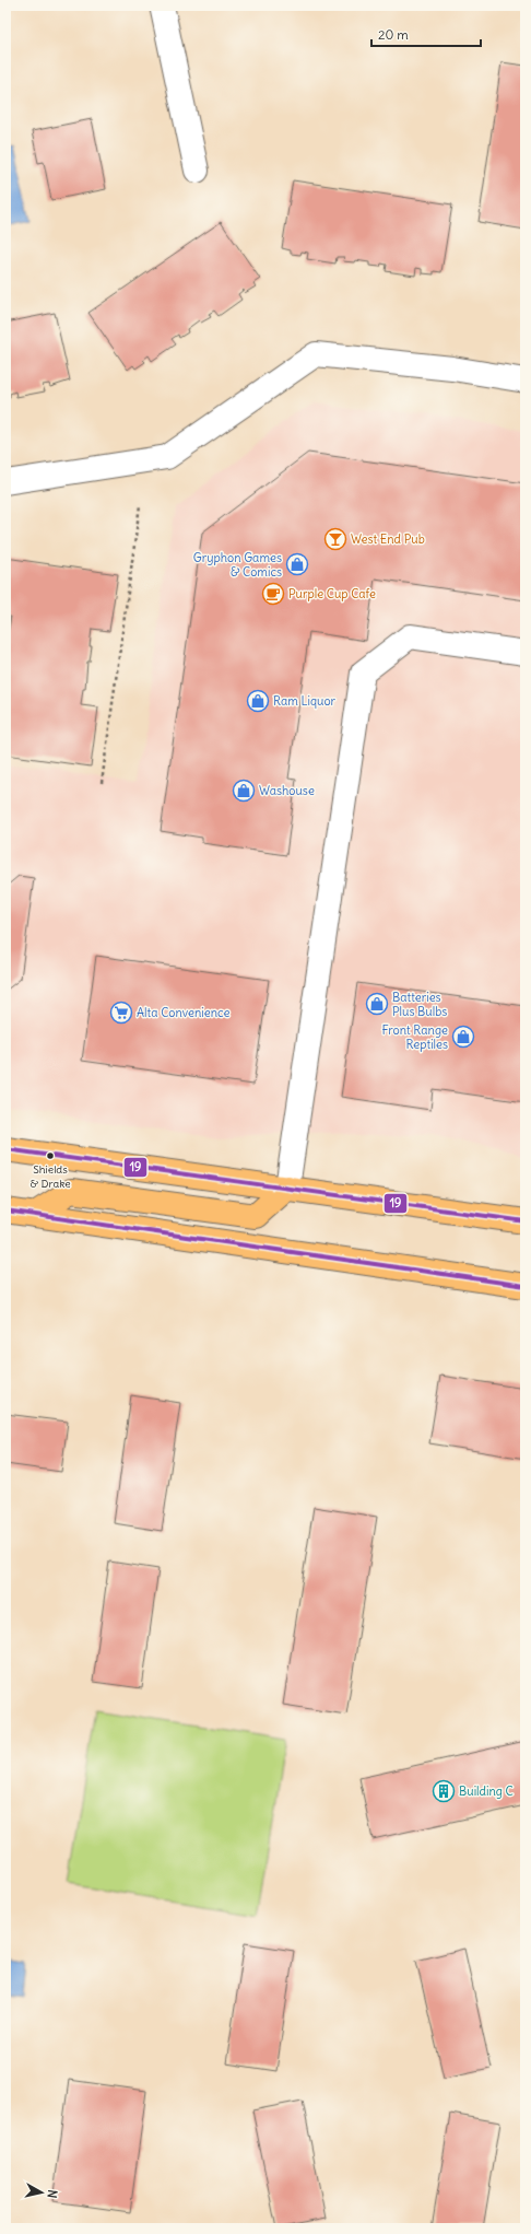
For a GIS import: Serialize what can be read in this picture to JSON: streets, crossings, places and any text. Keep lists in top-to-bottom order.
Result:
{
  "places": {
    "bar": ["West End Pub"],
    "shop": [
      "Gryphon Games & Comics",
      "Ram Liquor",
      "Washouse",
      "Batteries Plus Bulbs",
      "Front Range Reptiles"
    ],
    "cafe": ["Purple Cup Cafe"],
    "supermarket": ["Alta Convenience"],
    "other": ["Shields & Drake"],
    "building": ["Building C"]
  },
  "lines": ["transit line 19"],
  "scale_bar": "20 m",
  "north": "right"
}
